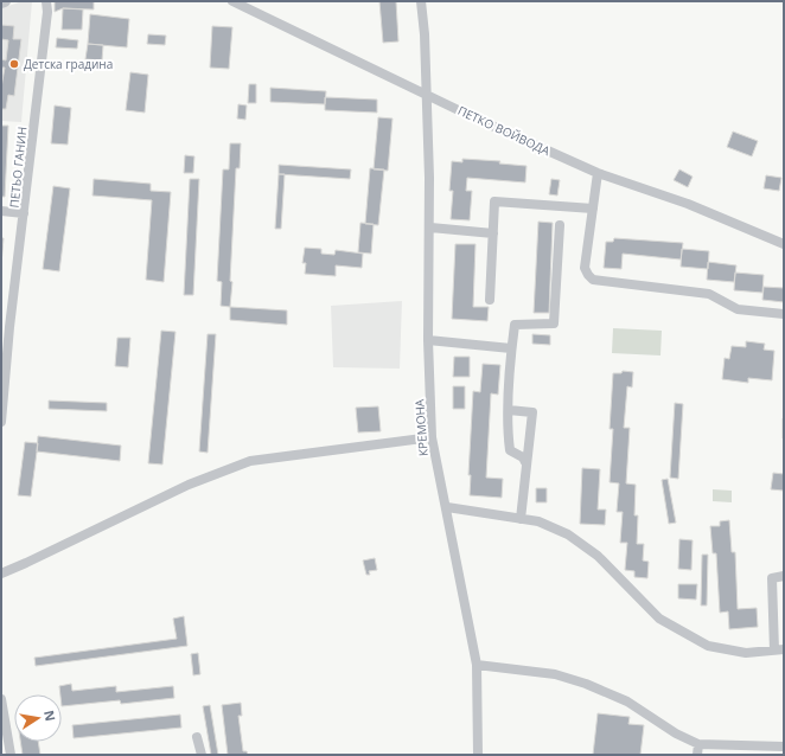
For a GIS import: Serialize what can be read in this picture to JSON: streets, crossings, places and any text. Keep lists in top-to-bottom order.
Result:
{
  "streets": {
    "street": ["ПЕТКО ВОЙВОДА", "ПЕТЬО ГАНИН", "КРЕМОНА"]
  },
  "crossings": [
    ["ПЕТКО ВОЙВОДА", "КРЕМОНА"]
  ],
  "places": ["Детска градина"],
  "north": "right"
}
